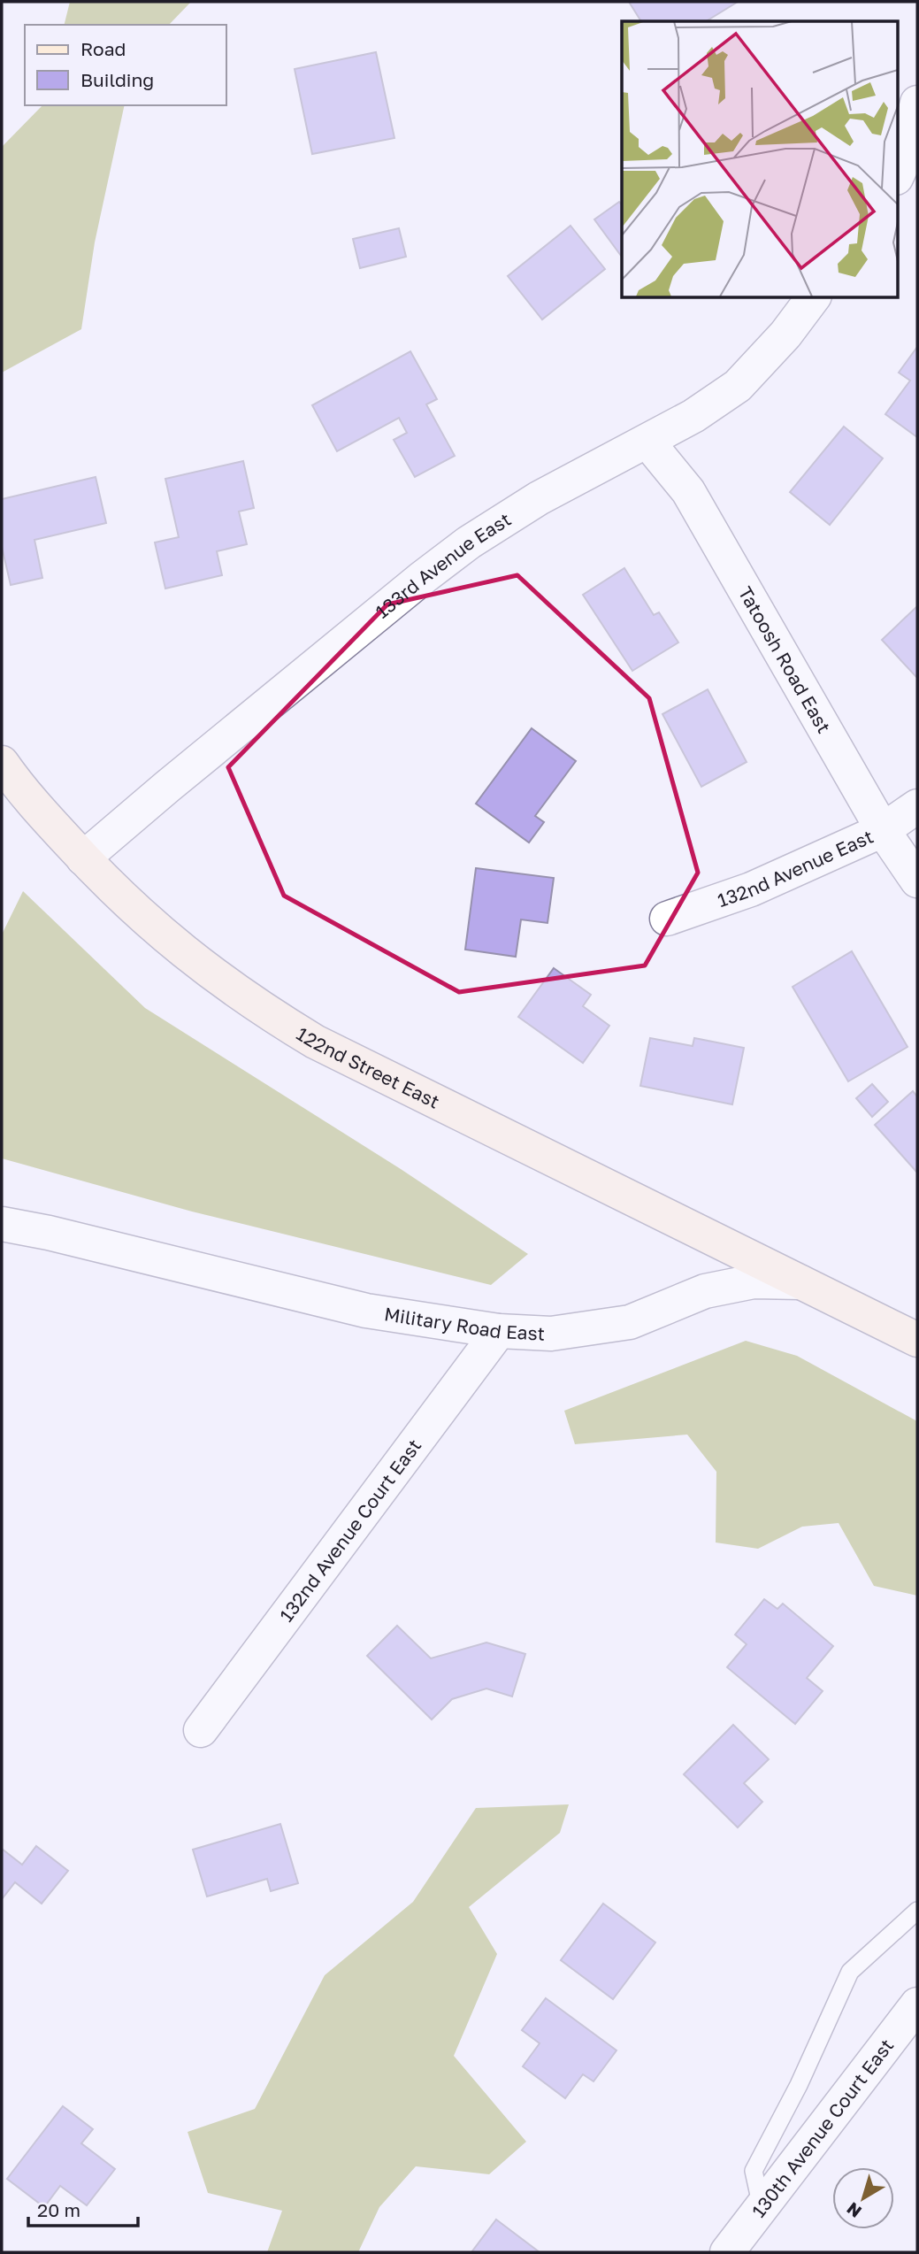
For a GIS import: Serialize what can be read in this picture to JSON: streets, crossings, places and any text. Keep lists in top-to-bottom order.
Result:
{
  "streets": {
    "main road": ["122nd Street East", "Military Road East"],
    "street": [
      "133rd Avenue East",
      "Tatoosh Road East",
      "132nd Avenue East",
      "132nd Avenue Court East",
      "130th Avenue Court East"
    ]
  },
  "crossings": [
    ["133rd Avenue East", "Tatoosh Road East"],
    ["133rd Avenue East", "122nd Street East"],
    ["Tatoosh Road East", "132nd Avenue East"],
    ["122nd Street East", "Military Road East"],
    ["Military Road East", "132nd Avenue Court East"]
  ],
  "legend": ["Road", "Building"],
  "scale_bar": "20 m",
  "north": "bottom left"
}
